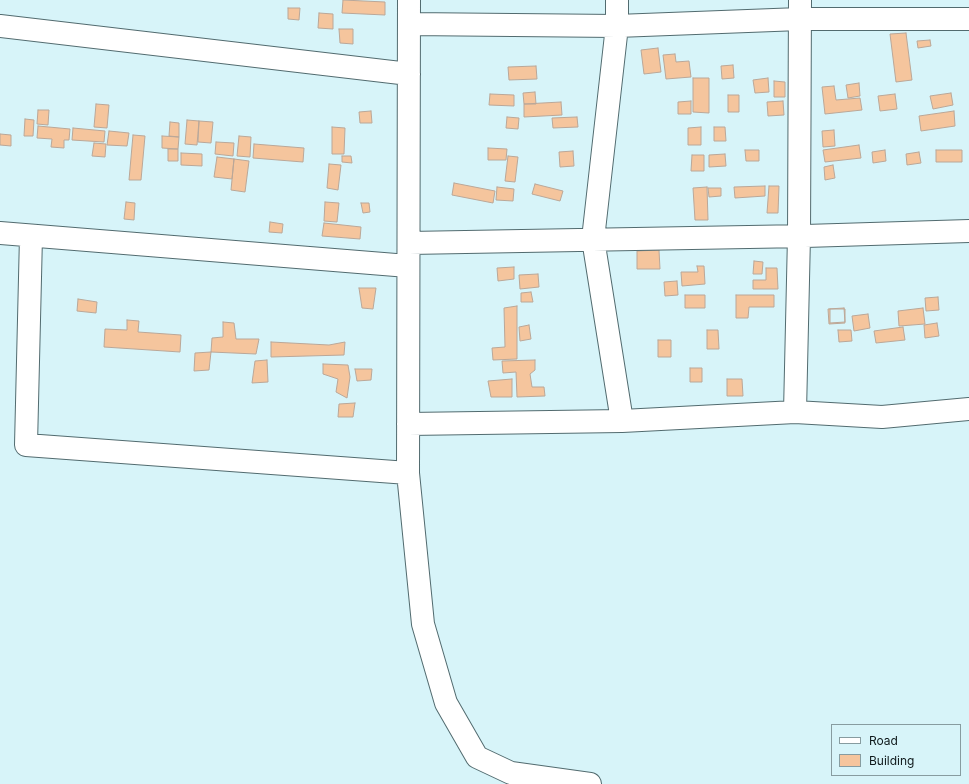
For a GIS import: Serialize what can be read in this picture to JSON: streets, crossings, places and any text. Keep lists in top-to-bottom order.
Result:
{
  "legend": ["Road", "Building"]
}
